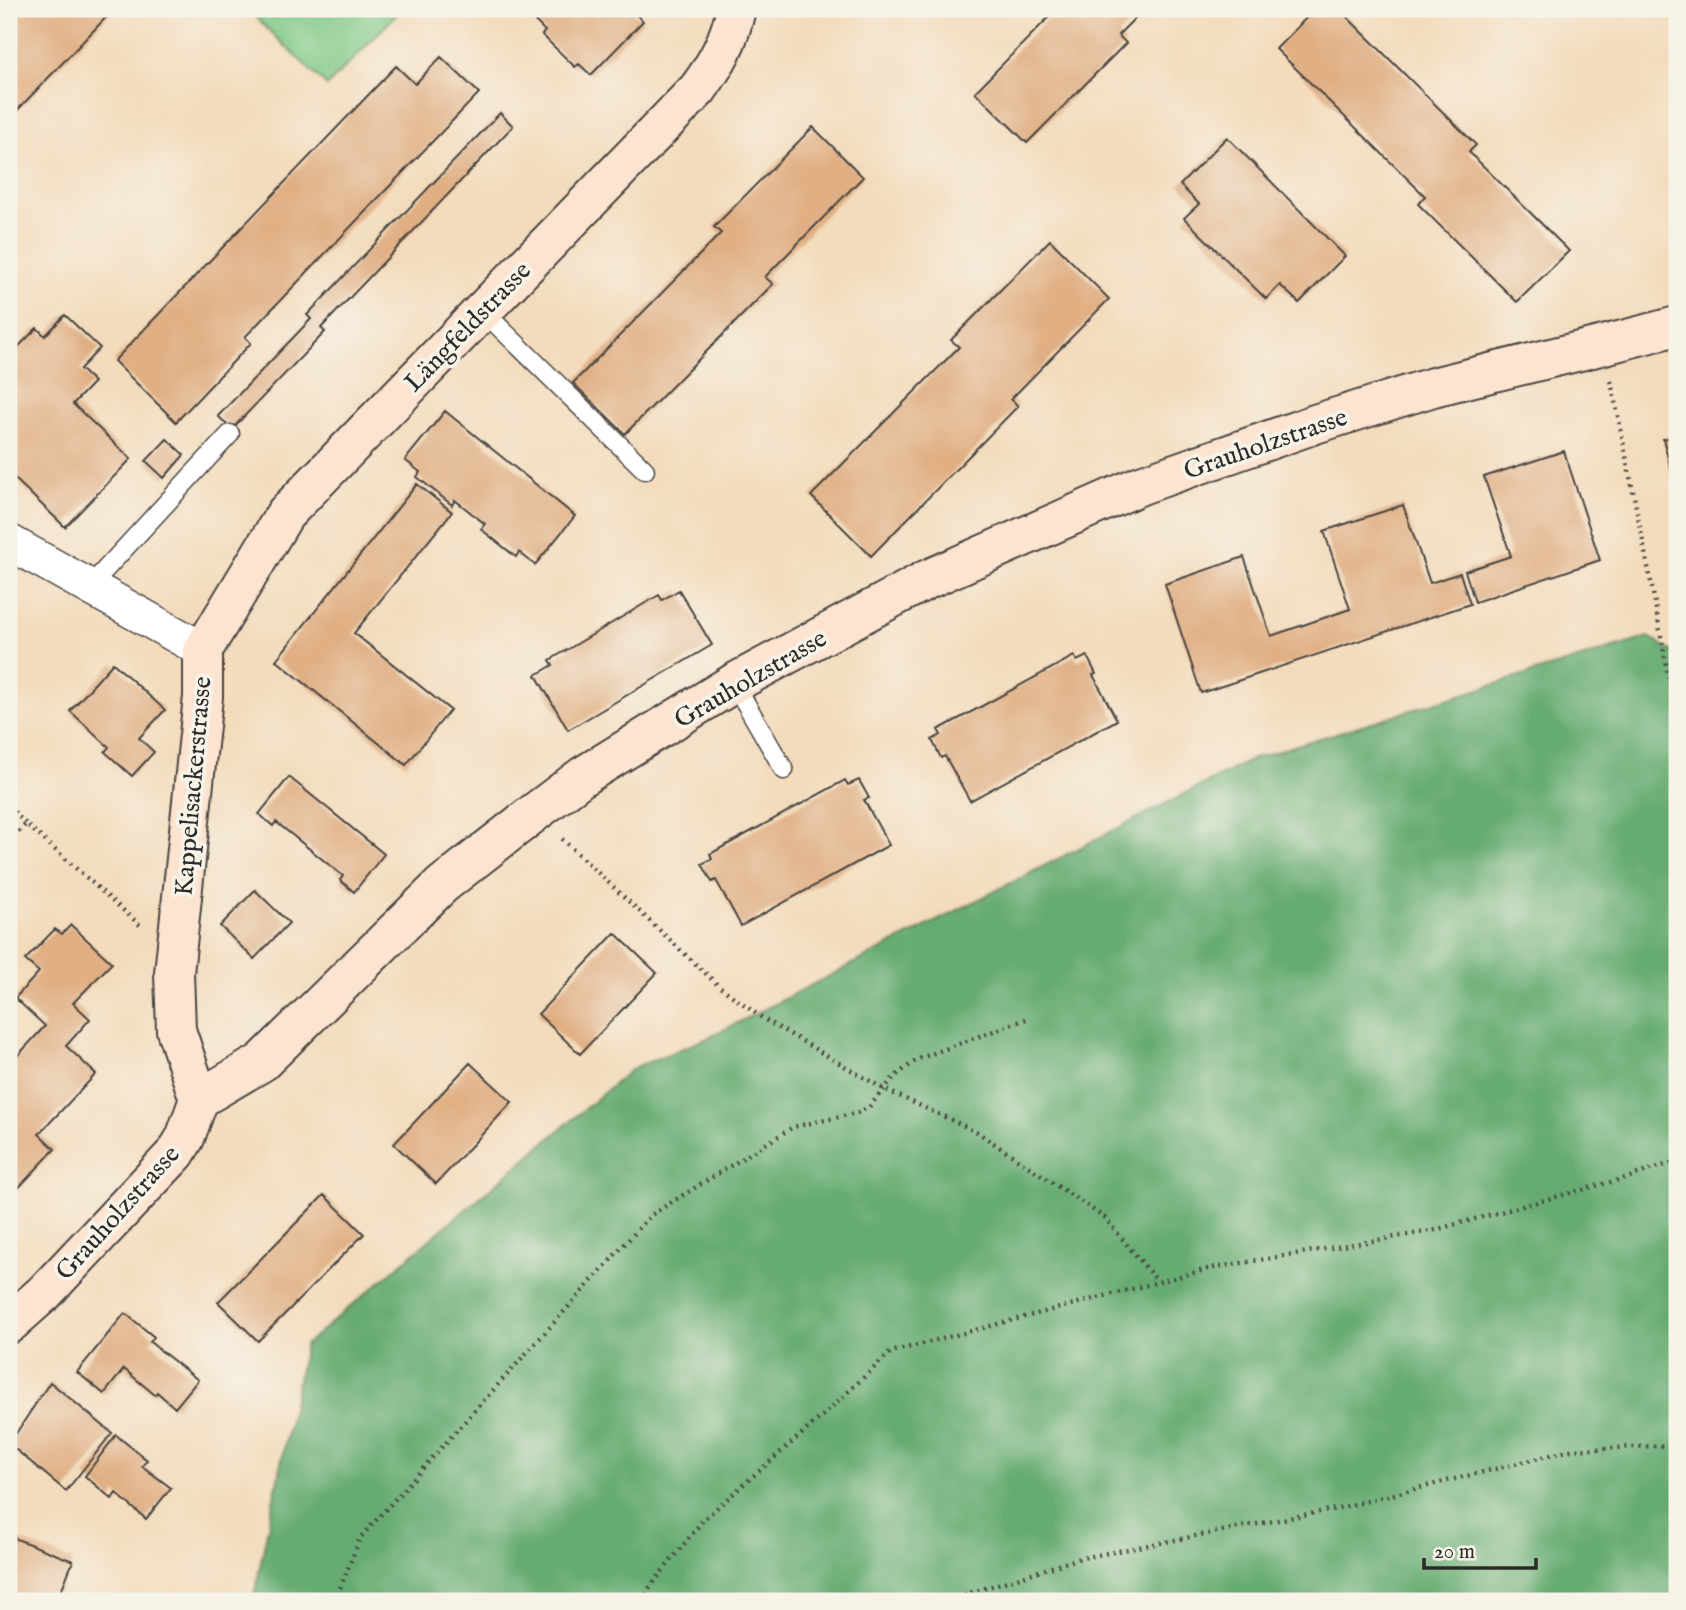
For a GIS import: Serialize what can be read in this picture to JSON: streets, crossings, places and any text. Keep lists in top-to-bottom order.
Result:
{
  "streets": {
    "street": ["Längfeldstrasse", "Grauholzstrasse", "Kappelisackerstrasse"]
  },
  "crossings": [
    ["Längfeldstrasse", "Kappelisackerstrasse"],
    ["Grauholzstrasse", "Kappelisackerstrasse"]
  ],
  "scale_bar": "20 m"
}
